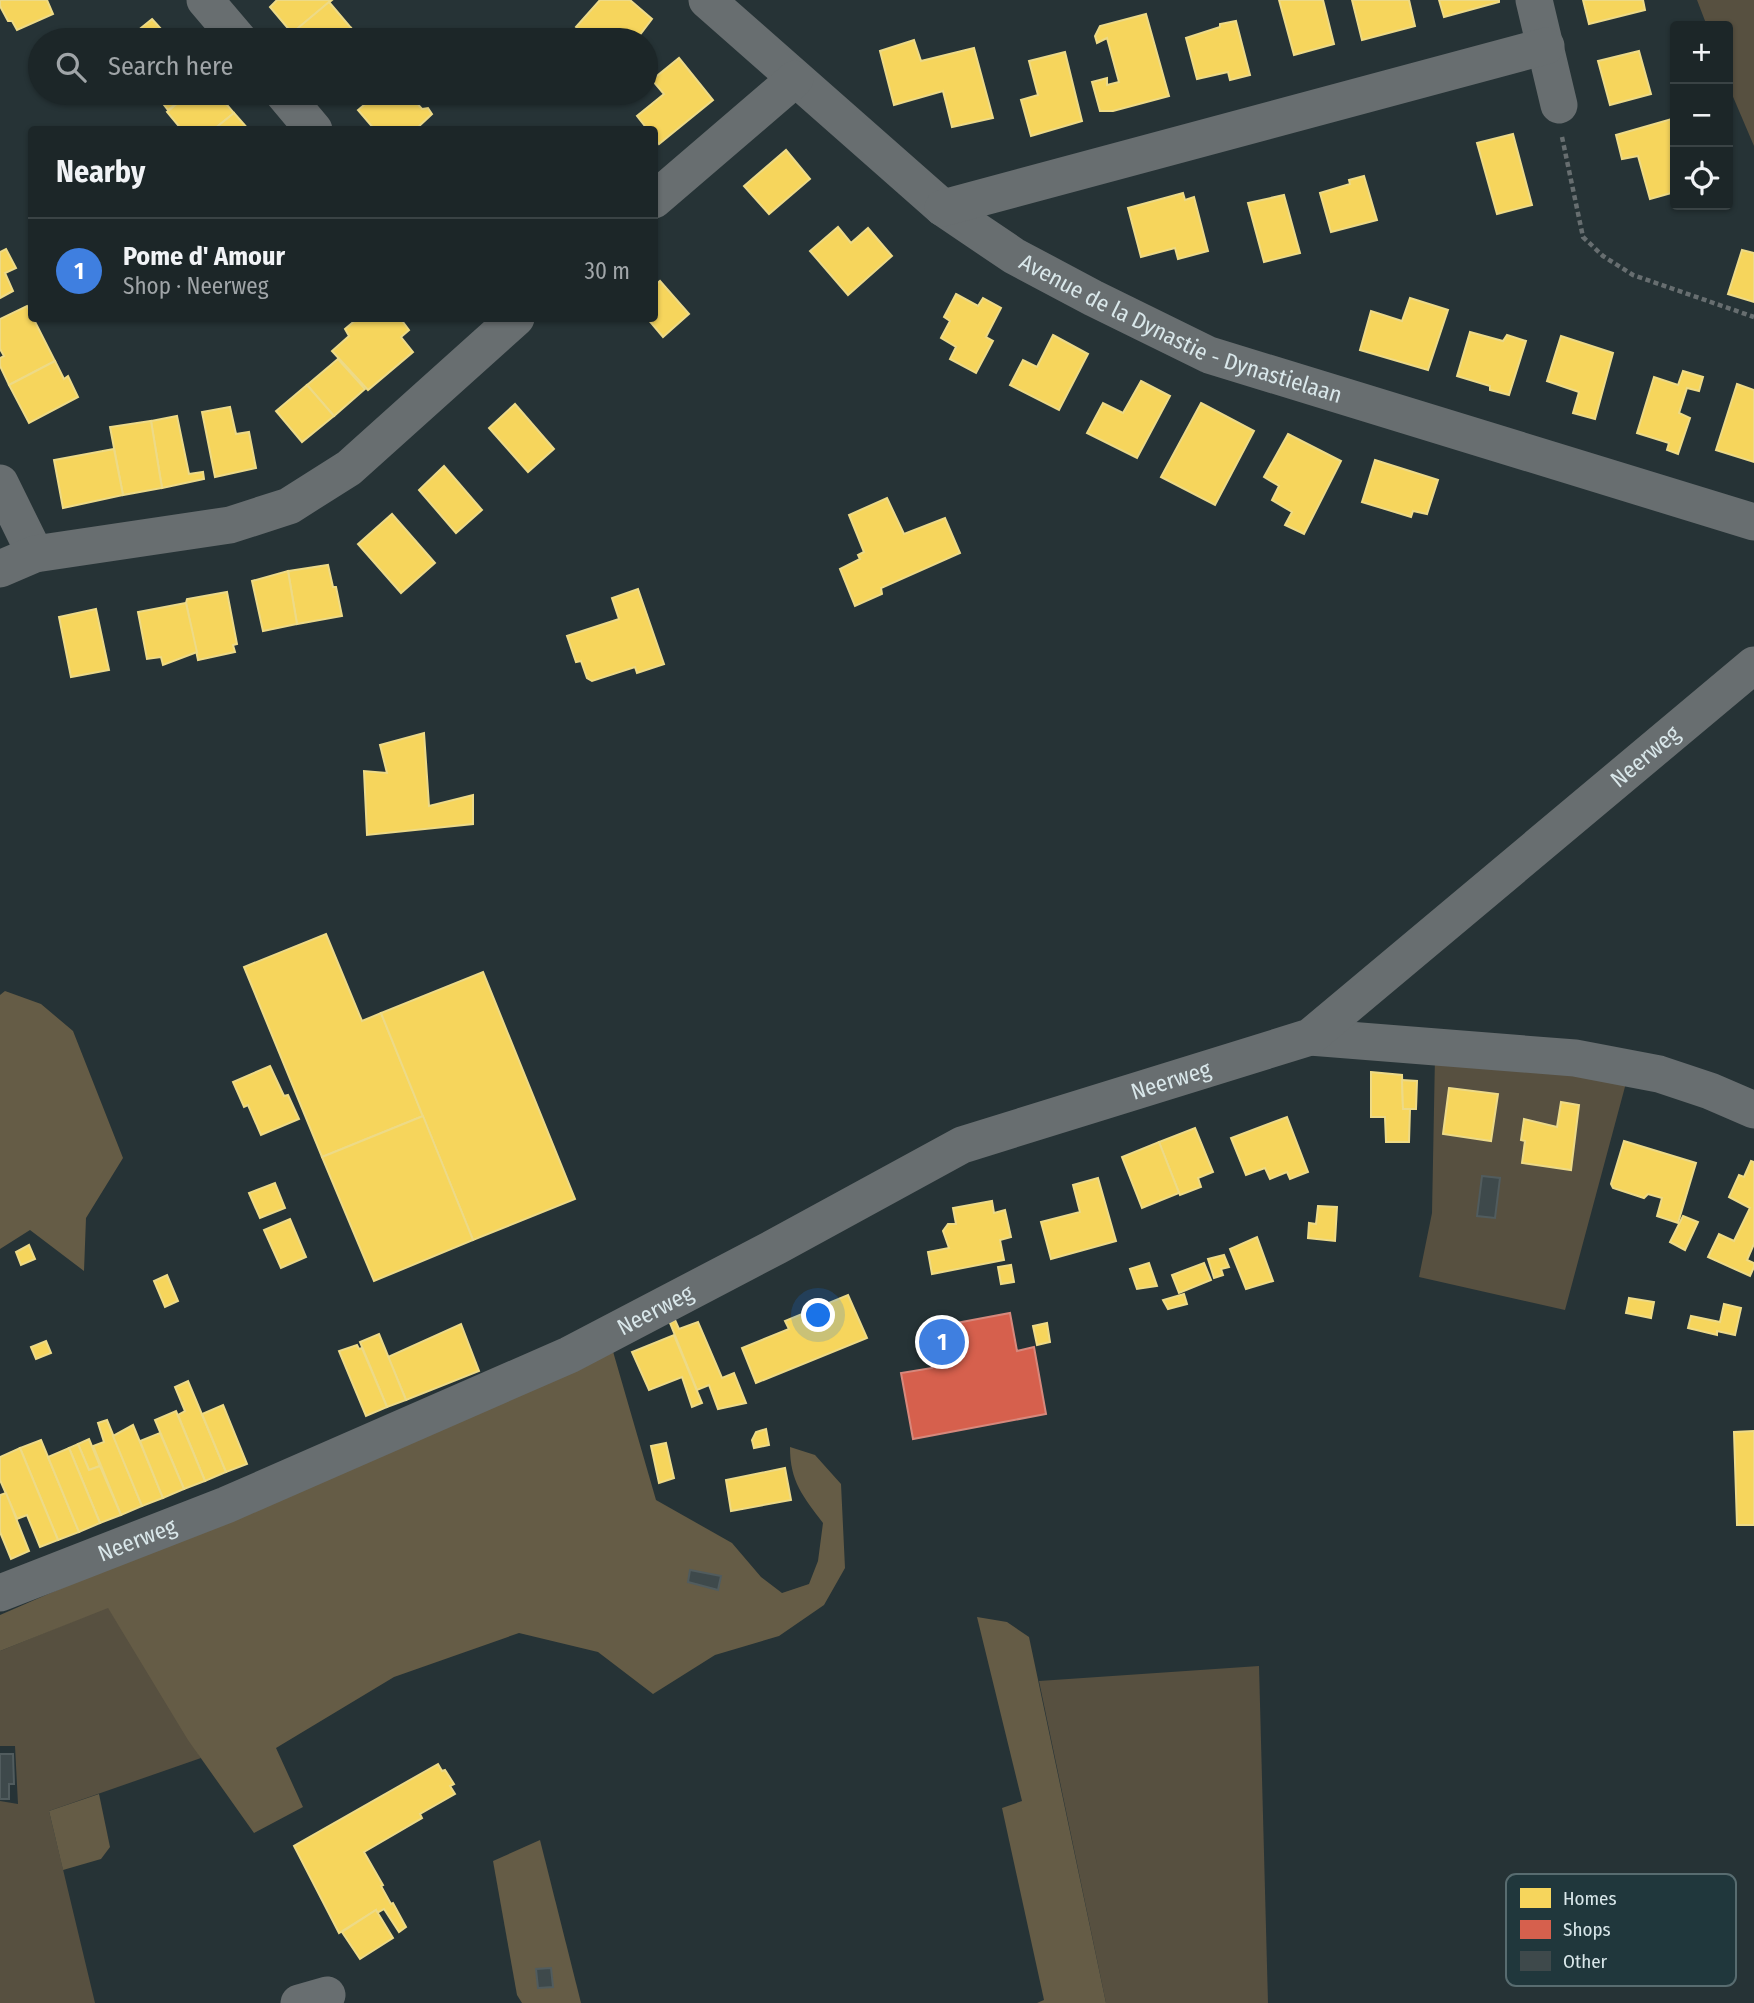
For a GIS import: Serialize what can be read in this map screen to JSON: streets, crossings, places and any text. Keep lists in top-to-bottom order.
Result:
{
  "streets": {
    "street": ["Avenue de la Dynastie - Dynastielaan", "Neerweg"]
  },
  "legend": ["Homes", "Shops", "Other"],
  "page": {
    "map_buttons": ["+", "−"],
    "search": "Search here",
    "heading": "Nearby",
    "list": [
      {
        "mark": "1",
        "name": "Pome d' Amour",
        "note": "Shop · Neerweg",
        "value": "30 m"
      }
    ],
    "pins": "1"
  }
}
